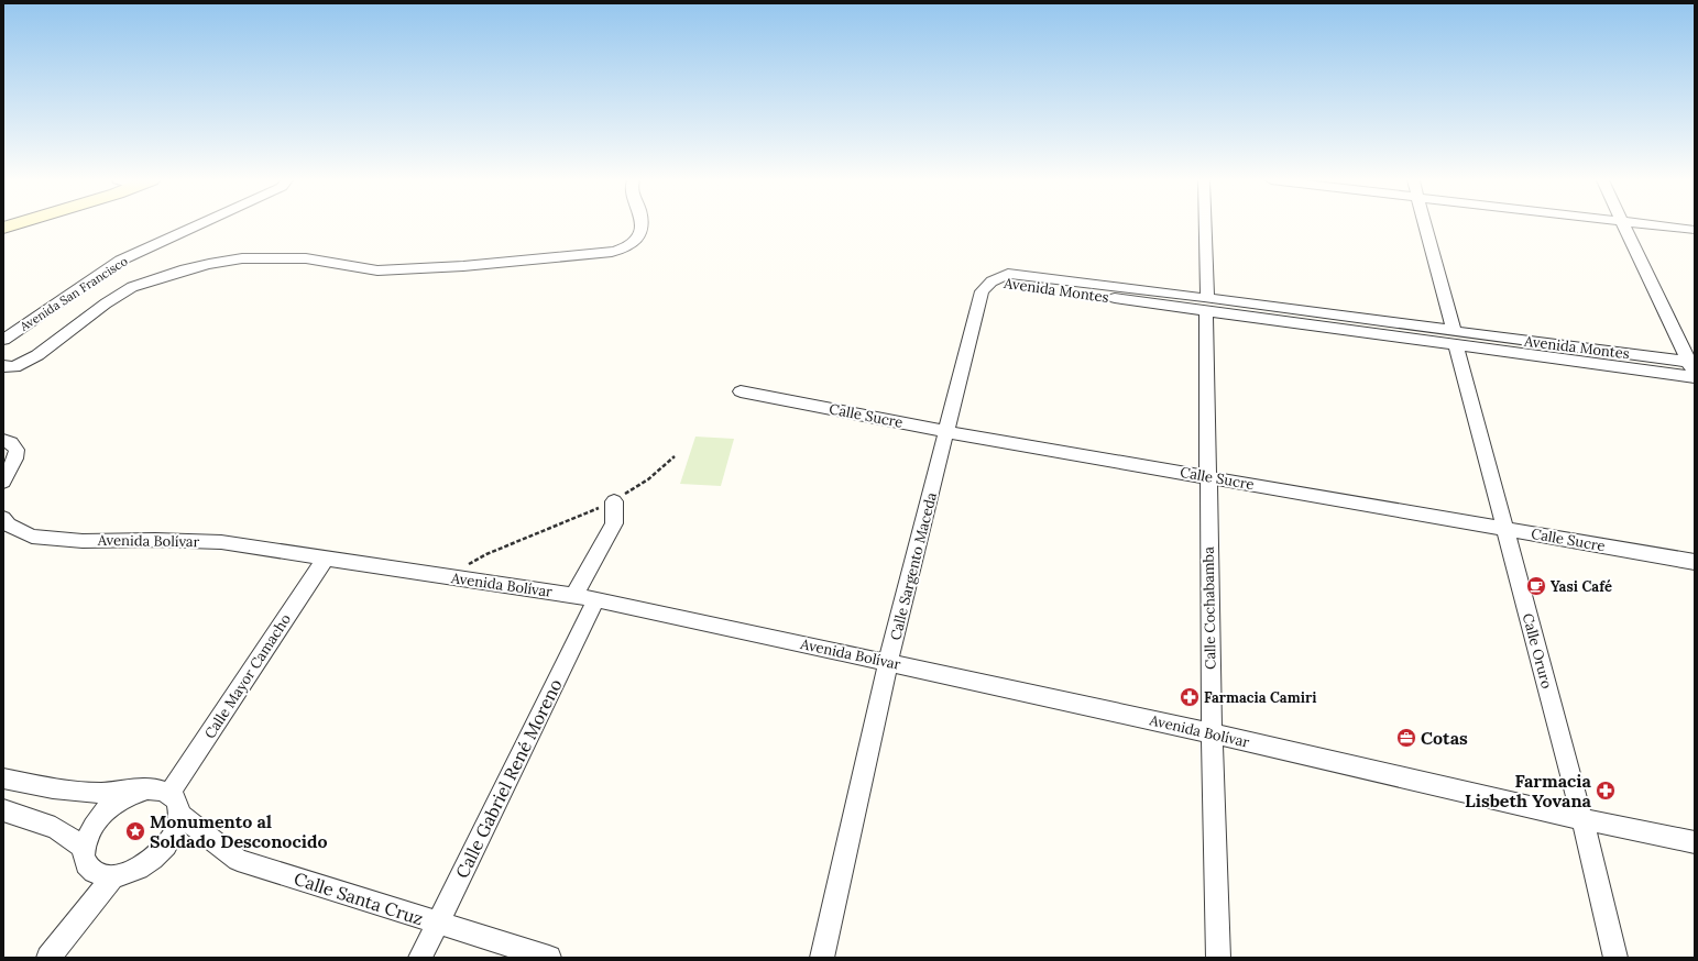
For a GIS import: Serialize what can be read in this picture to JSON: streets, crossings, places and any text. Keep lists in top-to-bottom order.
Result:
{
  "streets": {
    "street": [
      "Avenida Montes",
      "Avenida San Francisco",
      "Calle Sucre",
      "Avenida Bolívar",
      "Calle Sargento Maceda",
      "Calle Cochabamba",
      "Calle Oruro",
      "Calle Mayor Camacho",
      "Calle Gabriel René Moreno",
      "Calle Santa Cruz"
    ]
  },
  "crossings": [
    ["Avenida Montes", "Calle Sargento Maceda"],
    ["Avenida Montes", "Calle Cochabamba"],
    ["Avenida Montes", "Calle Oruro"],
    ["Calle Sucre", "Calle Sargento Maceda"],
    ["Calle Sucre", "Calle Cochabamba"],
    ["Calle Sucre", "Calle Oruro"],
    ["Avenida Bolívar", "Calle Sargento Maceda"],
    ["Avenida Bolívar", "Calle Cochabamba"],
    ["Avenida Bolívar", "Calle Oruro"],
    ["Avenida Bolívar", "Calle Mayor Camacho"],
    ["Avenida Bolívar", "Calle Gabriel René Moreno"],
    ["Calle Mayor Camacho", "Calle Santa Cruz"],
    ["Calle Gabriel René Moreno", "Calle Santa Cruz"]
  ],
  "places": {
    "cafe": ["Yasi Café"],
    "pharmacy": ["Farmacia Camiri", "Farmacia Lisbeth Yovana"],
    "office": ["Cotas"],
    "place": ["Monumento al Soldado Desconocido"]
  }
}
